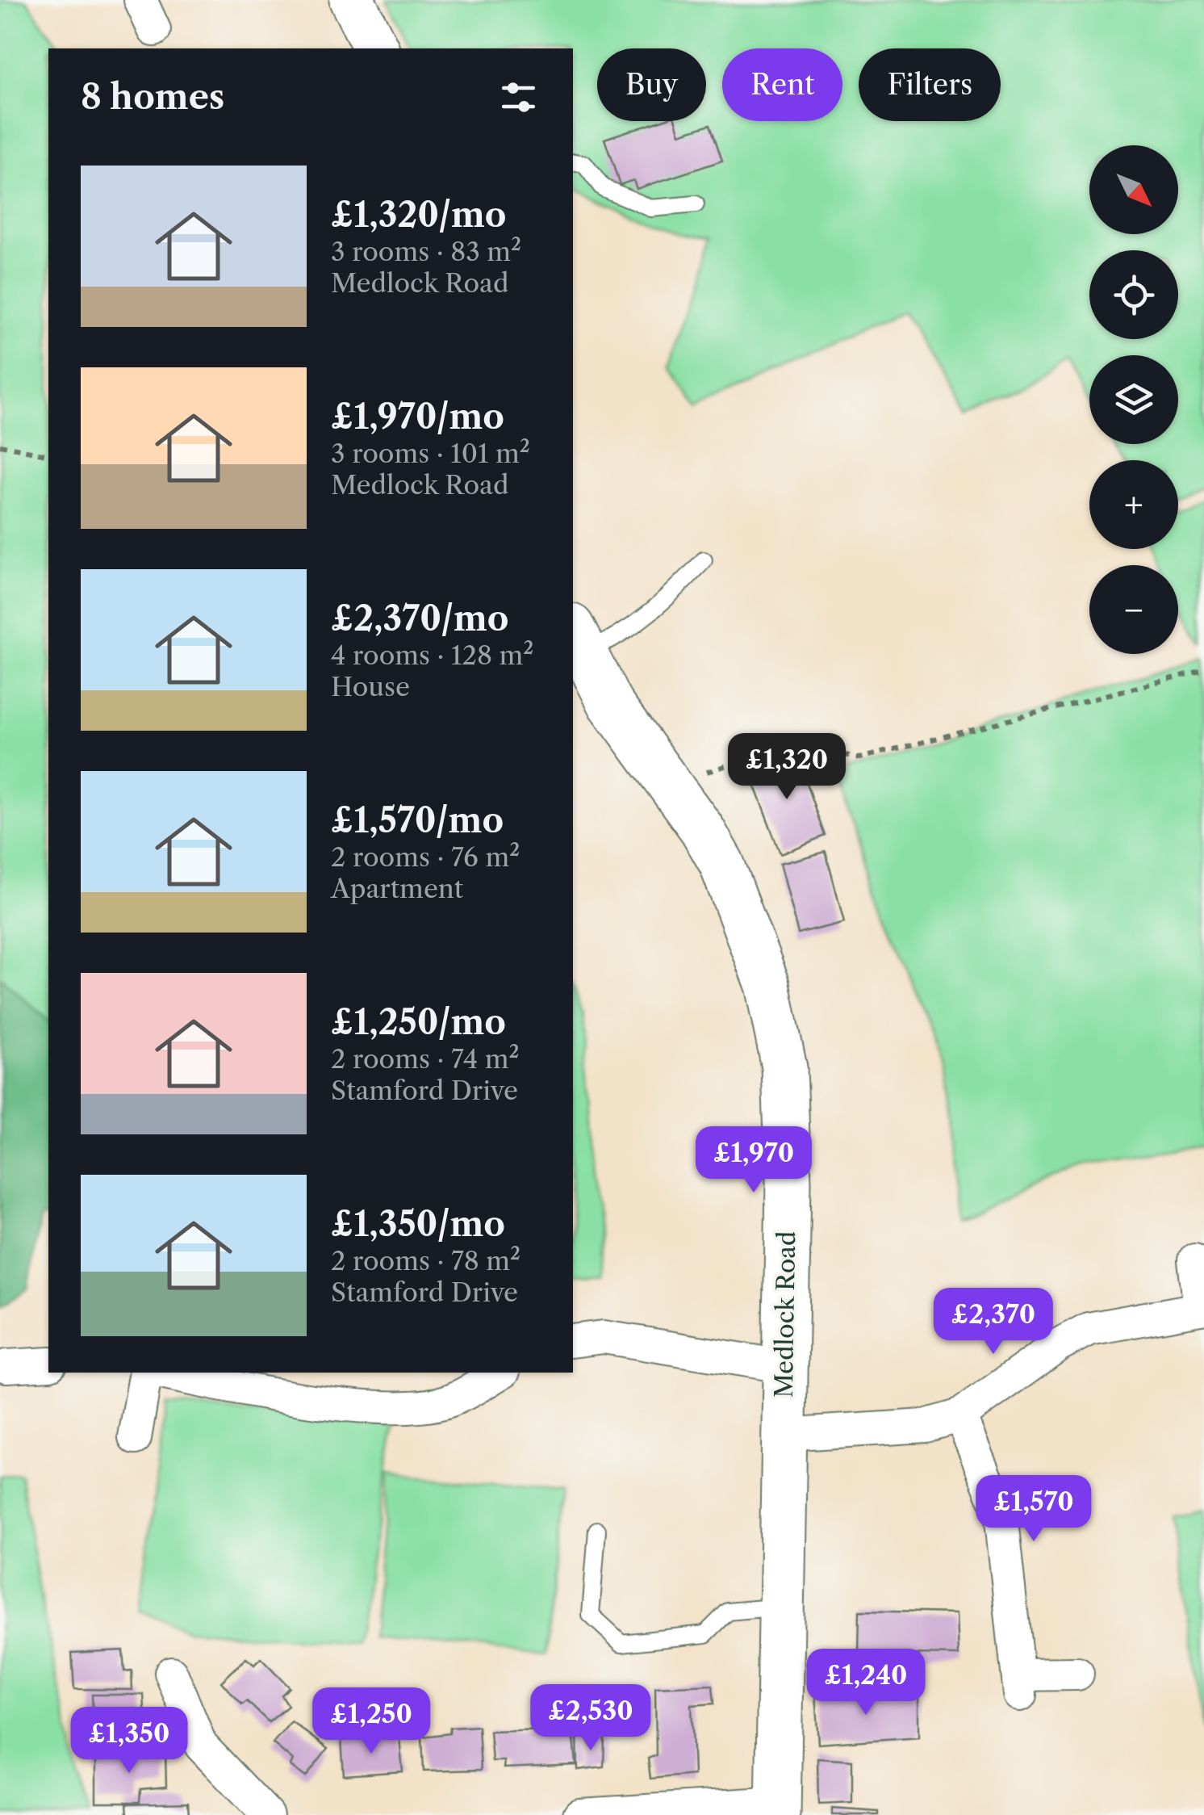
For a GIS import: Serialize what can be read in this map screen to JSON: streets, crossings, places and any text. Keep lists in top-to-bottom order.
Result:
{
  "streets": {
    "street": ["Medlock Road"]
  },
  "north": "bottom right",
  "page": {
    "chip": ["Buy", "Rent", "Filters"],
    "heading": "8 homes",
    "map_buttons": ["+", "−"],
    "list": [
      {
        "name": "£1,320/mo",
        "note": "3 rooms · 83 m² · Medlock Road"
      },
      {
        "name": "£1,970/mo",
        "note": "3 rooms · 101 m² · Medlock Road"
      },
      {
        "name": "£2,370/mo",
        "note": "4 rooms · 128 m² · House"
      },
      {
        "name": "£1,570/mo",
        "note": "2 rooms · 76 m² · Apartment"
      },
      {
        "name": "£1,250/mo",
        "note": "2 rooms · 74 m² · Stamford Drive"
      },
      {
        "name": "£1,350/mo",
        "note": "2 rooms · 78 m² · Stamford Drive"
      }
    ],
    "price": [
      "£1,320",
      "£1,970",
      "£2,370",
      "£1,570",
      "£1,240",
      "£2,530",
      "£1,250",
      "£1,350"
    ]
  }
}
